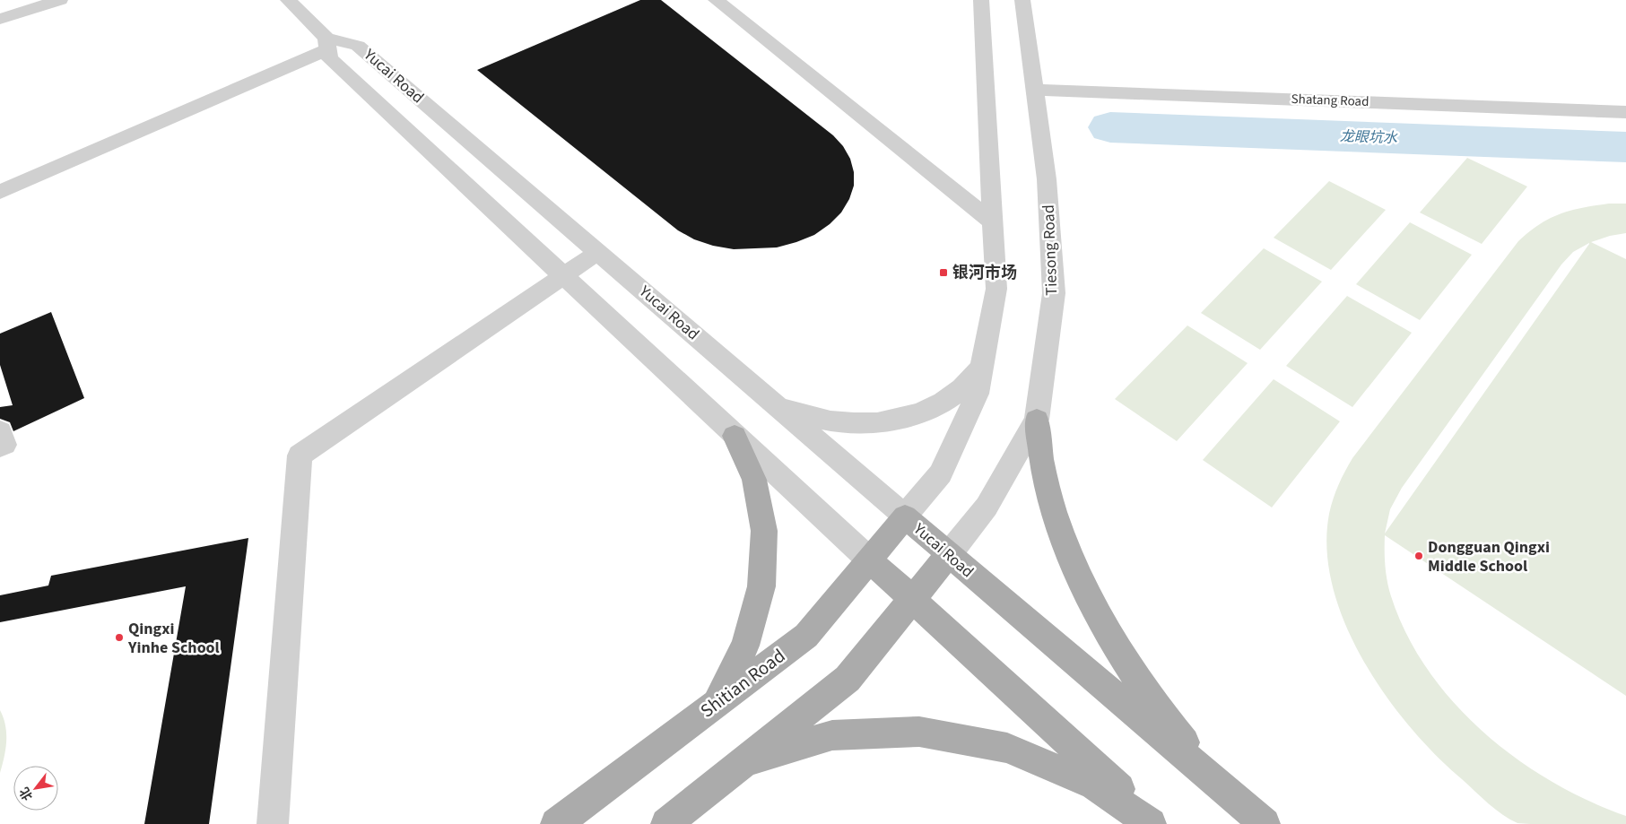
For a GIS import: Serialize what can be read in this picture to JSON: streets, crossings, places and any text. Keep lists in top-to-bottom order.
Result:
{
  "streets": {
    "main road": ["Yucai Road", "Shitian Road"],
    "street": ["Shatang Road", "Tiesong Road"]
  },
  "crossings": [
    ["Yucai Road", "Tiesong Road"],
    ["Yucai Road", "Shitian Road"],
    ["Shatang Road", "Tiesong Road"]
  ],
  "water": ["龙眼坑水"],
  "places": {
    "transit": ["银河市场"],
    "other": ["Dongguan Qingxi Middle School", "Qingxi Yinhe School"]
  },
  "north": "bottom left"
}
